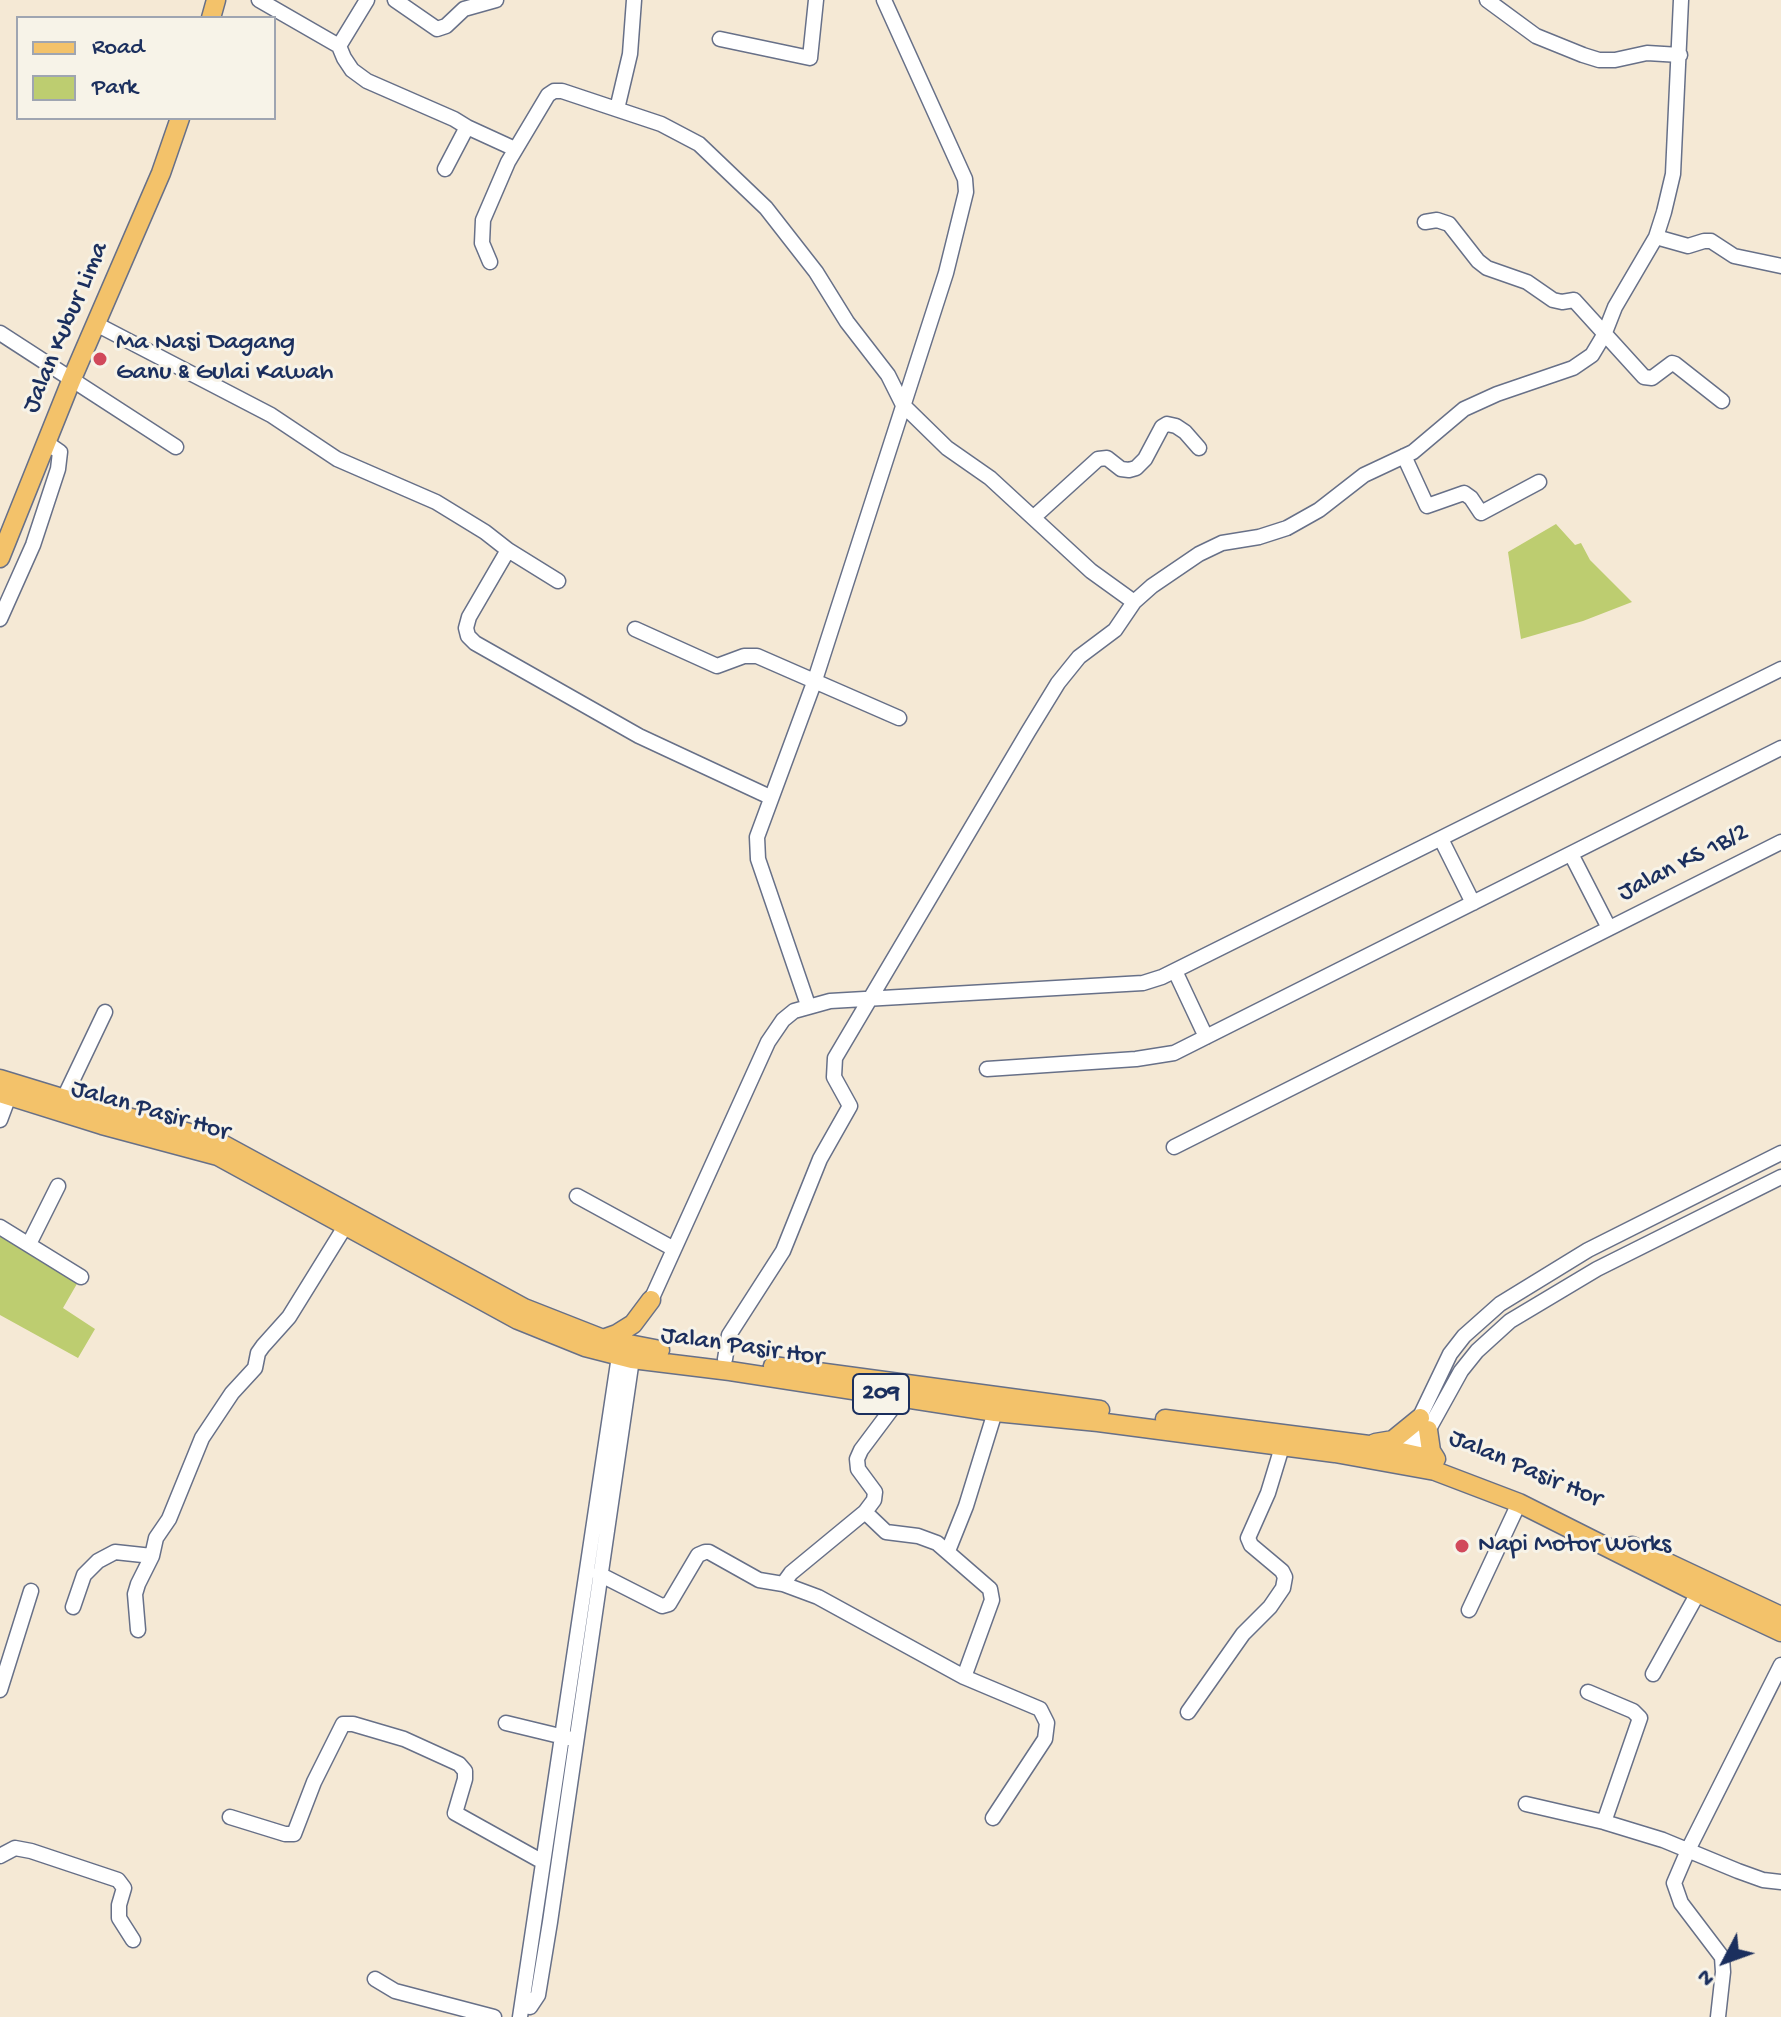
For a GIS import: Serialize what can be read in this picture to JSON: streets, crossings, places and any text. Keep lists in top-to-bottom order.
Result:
{
  "streets": {
    "main road": ["Jalan Kubur Lima", "Jalan Pasir Hor", "209"],
    "street": ["Jalan KS 1B/2"]
  },
  "places": ["Ma Nasi Dagang Ganu & Gulai Kawah", "Napi Motor Works"],
  "legend": ["Road", "Park"],
  "north": "bottom left"
}
